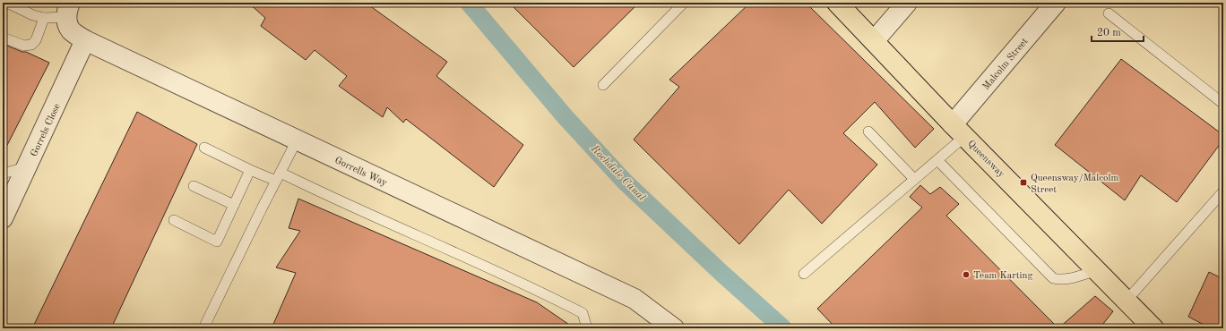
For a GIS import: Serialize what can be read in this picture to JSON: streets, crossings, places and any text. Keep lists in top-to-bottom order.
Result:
{
  "streets": {
    "main road": ["Queensway"],
    "street": ["Malcolm Street", "Gorrels Close", "Gorrells Way"]
  },
  "crossings": [
    ["Malcolm Street", "Queensway"],
    ["Gorrels Close", "Gorrells Way"]
  ],
  "water": ["Rochdale Canal"],
  "places": {
    "transit": ["Queensway/Malcolm Street"],
    "other": ["Team Karting"]
  },
  "scale_bar": "20 m"
}
